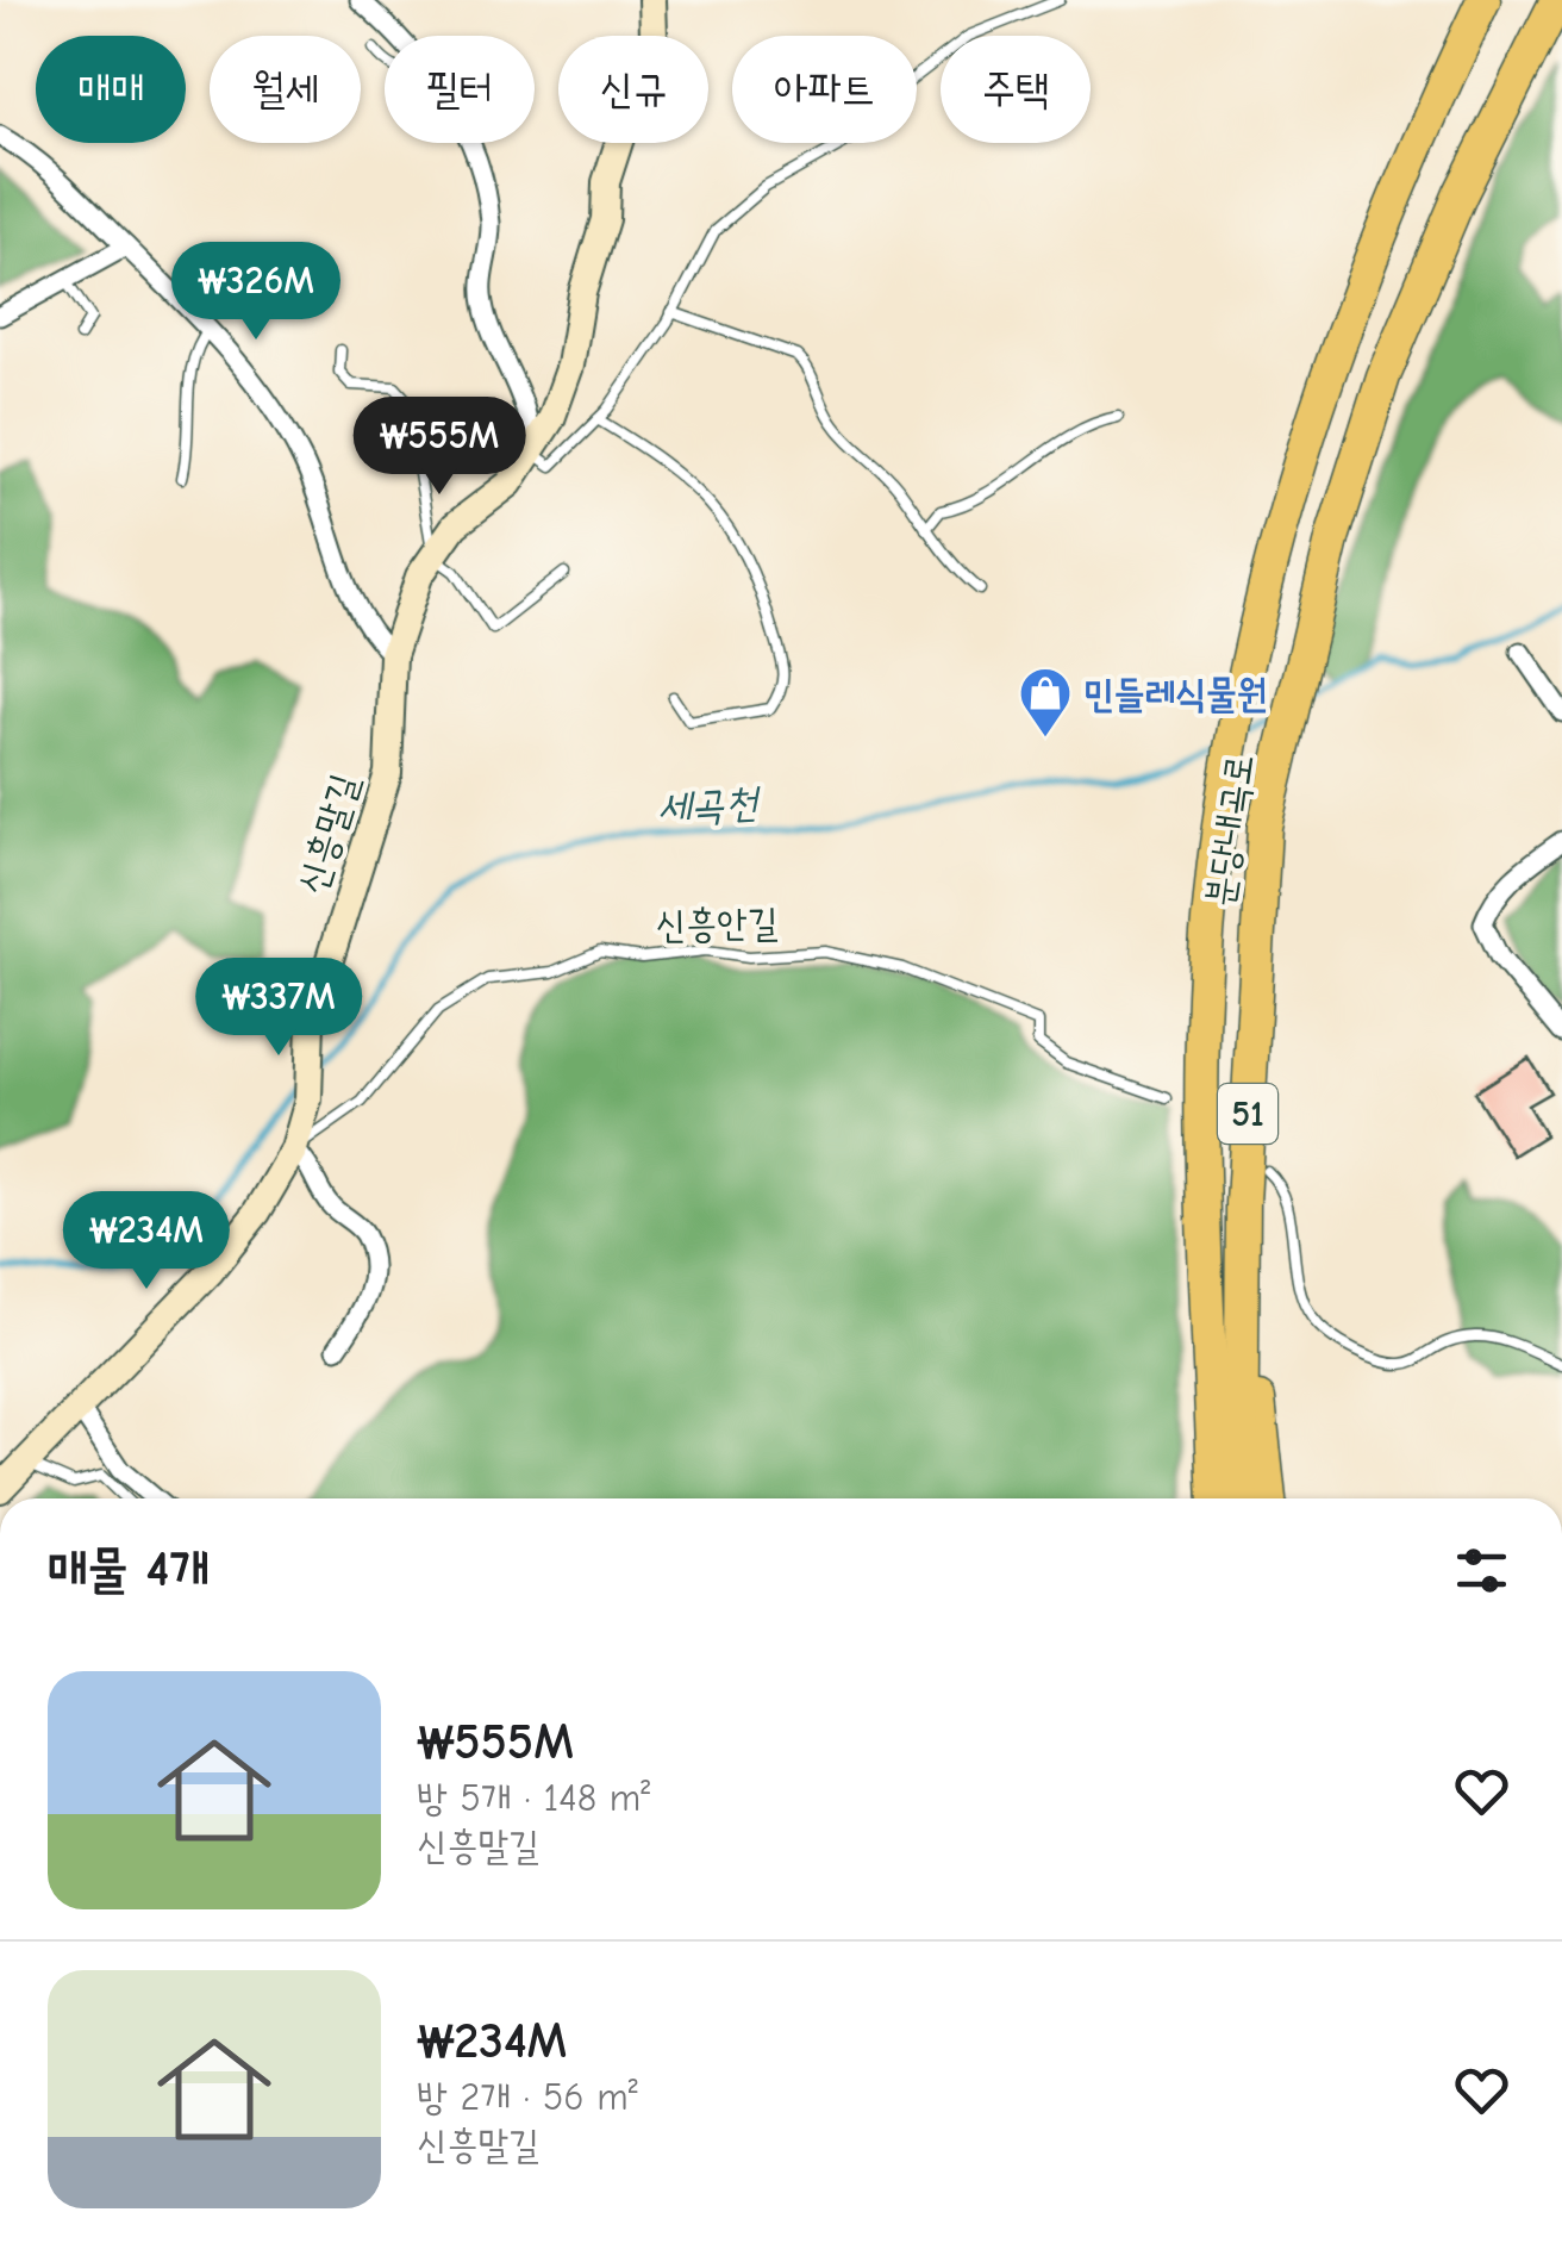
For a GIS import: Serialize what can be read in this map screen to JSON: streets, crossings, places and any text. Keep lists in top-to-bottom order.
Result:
{
  "streets": {
    "highway": ["분당내곡로", "51"],
    "street": ["신흥말길"],
    "lane": ["신흥안길"]
  },
  "crossings": [
    ["신흥말길", "신흥안길"]
  ],
  "water": ["세곡천"],
  "places": {
    "shop": ["민들레식물원"]
  },
  "page": {
    "chip": [
      "매매",
      "월세",
      "필터",
      "신규",
      "아파트",
      "주택"
    ],
    "price": [
      "₩326M",
      "₩555M",
      "₩337M",
      "₩234M"
    ],
    "heading": "매물 4개",
    "list": [
      {
        "name": "₩555M",
        "note": "방 5개 · 148 m² · 신흥말길"
      },
      {
        "name": "₩234M",
        "note": "방 2개 · 56 m² · 신흥말길"
      }
    ]
  }
}
